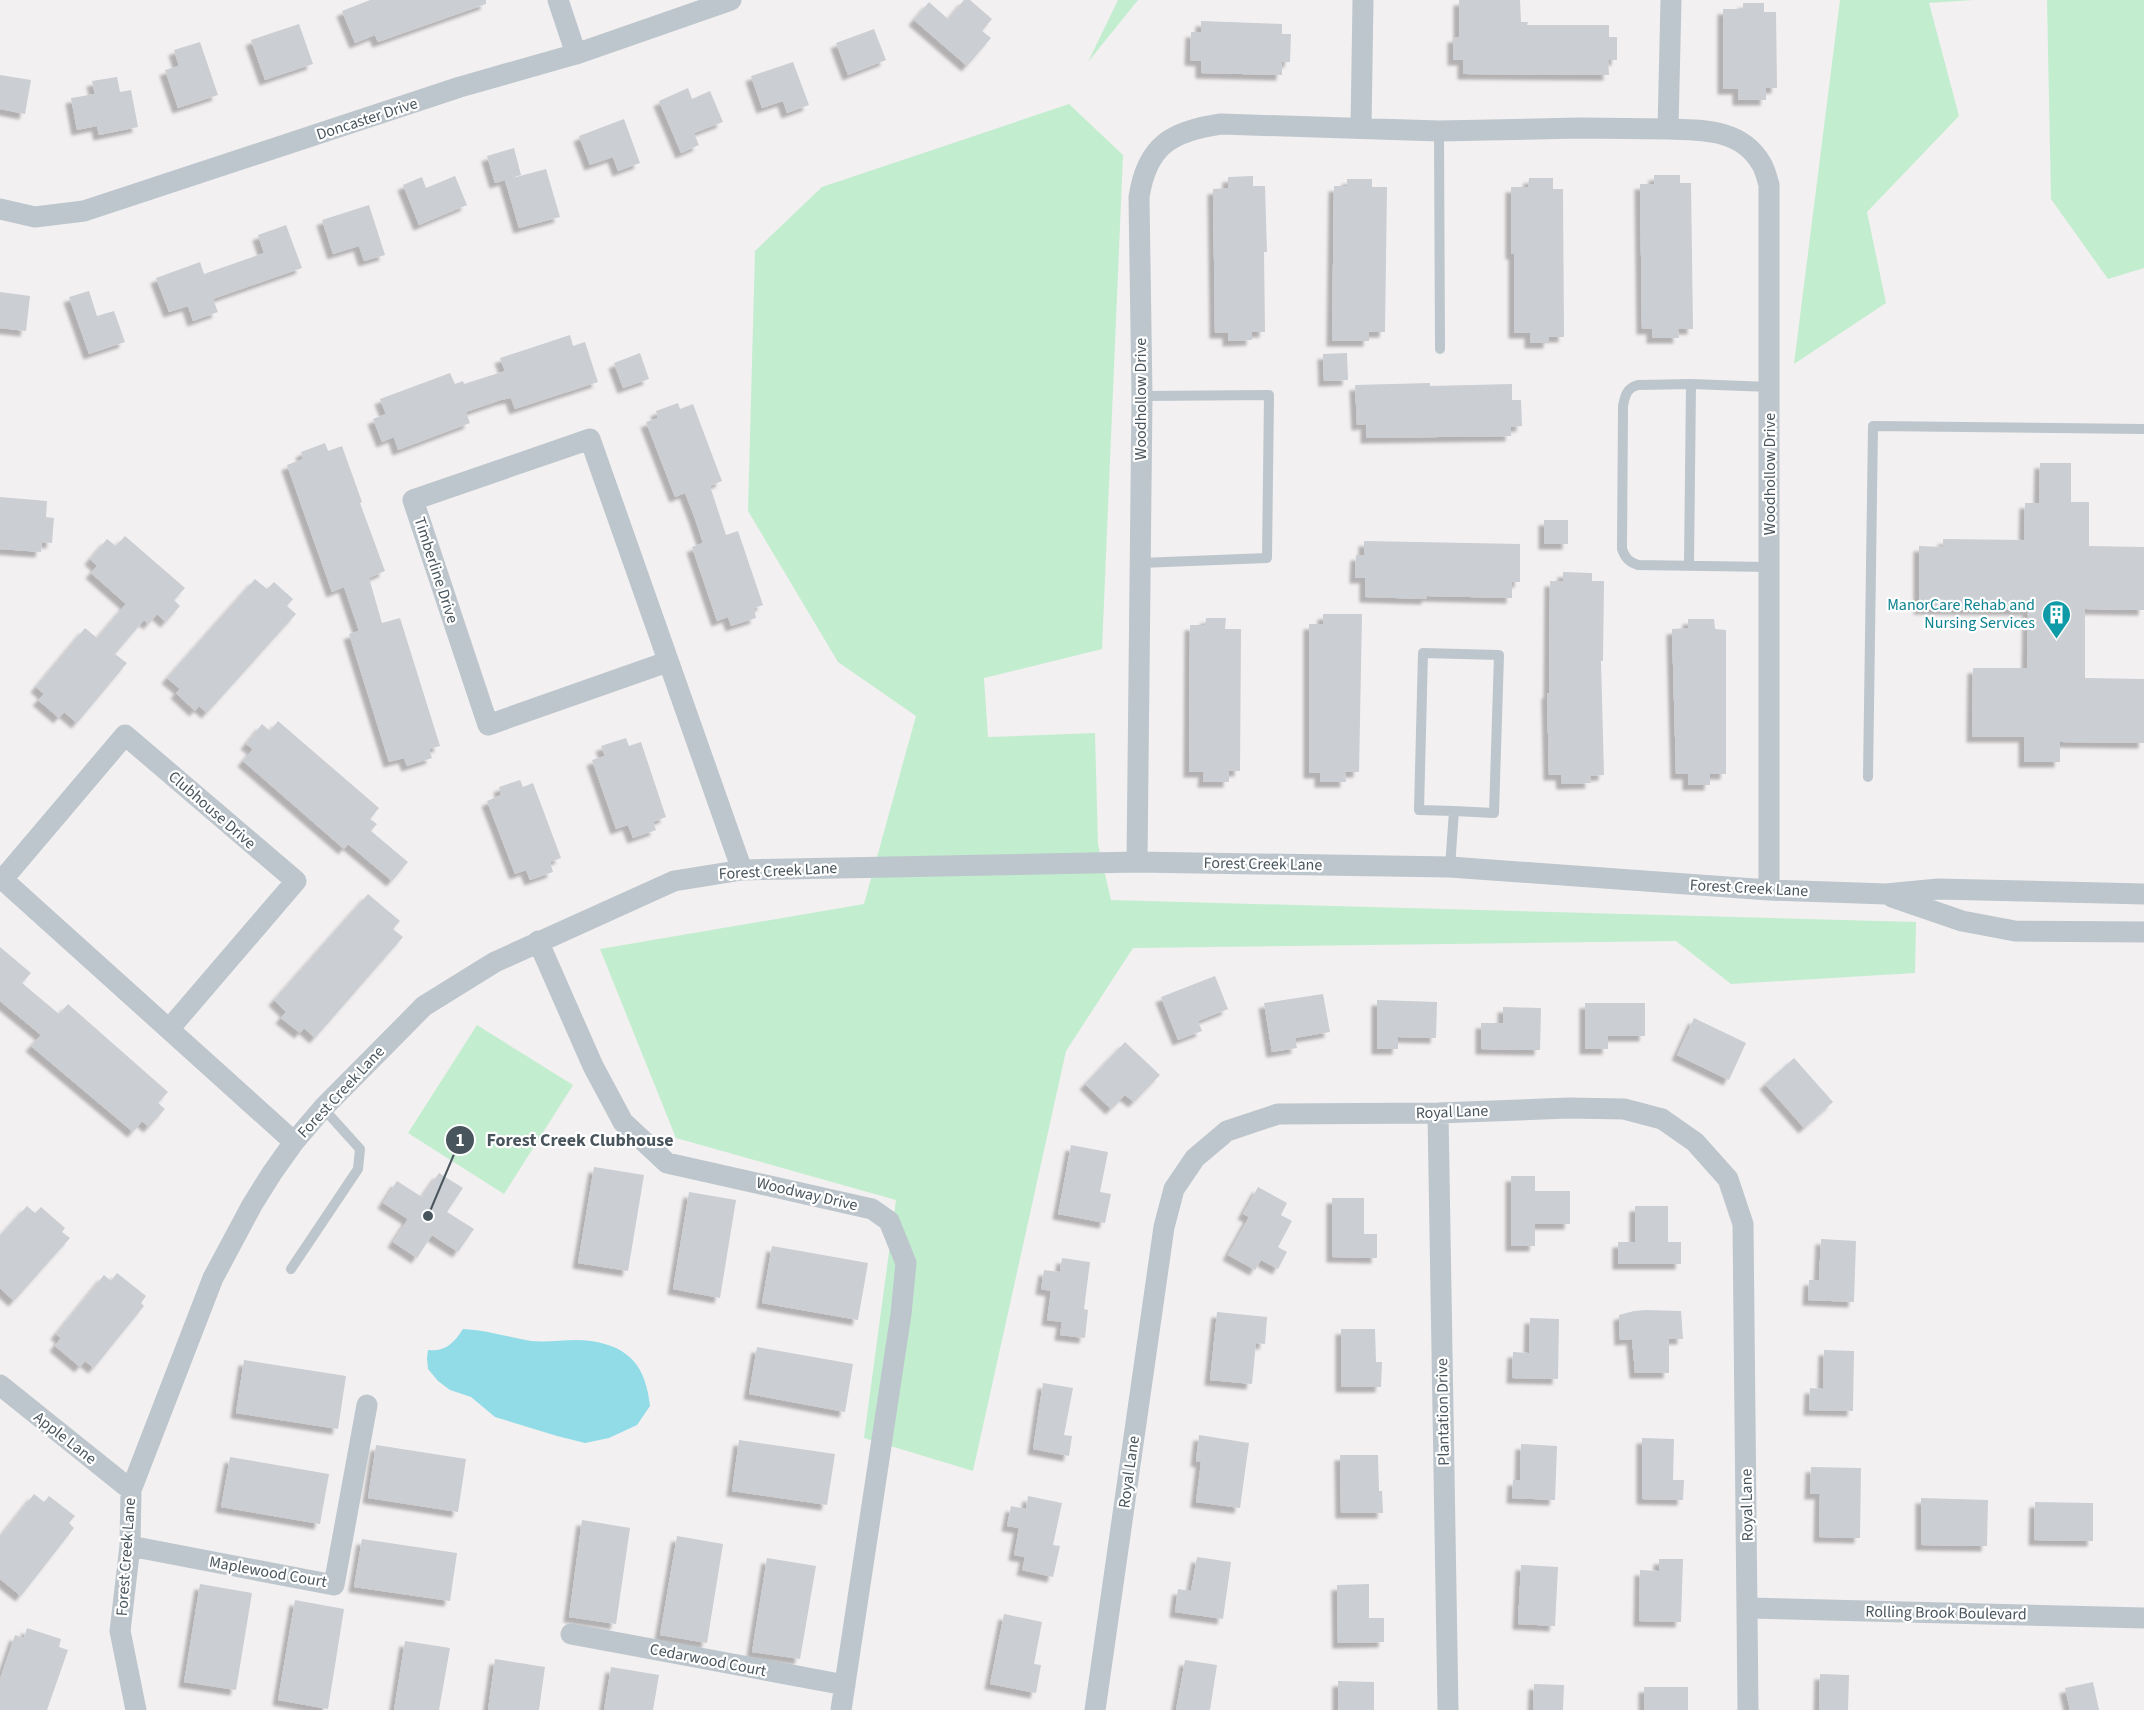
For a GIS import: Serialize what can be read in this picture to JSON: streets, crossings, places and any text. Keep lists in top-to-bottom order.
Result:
{
  "streets": {
    "street": [
      "Doncaster Drive",
      "Woodhollow Drive",
      "Timberline Drive",
      "Clubhouse Drive",
      "Forest Creek Lane",
      "Royal Lane",
      "Woodway Drive",
      "Plantation Drive",
      "Apple Lane",
      "Maplewood Court",
      "Rolling Brook Boulevard",
      "Cedarwood Court"
    ]
  },
  "crossings": [
    ["Woodhollow Drive", "Forest Creek Lane"],
    ["Timberline Drive", "Forest Creek Lane"],
    ["Clubhouse Drive", "Forest Creek Lane"],
    ["Forest Creek Lane", "Woodway Drive"],
    ["Forest Creek Lane", "Apple Lane"],
    ["Forest Creek Lane", "Maplewood Court"],
    ["Royal Lane", "Plantation Drive"],
    ["Royal Lane", "Rolling Brook Boulevard"],
    ["Woodway Drive", "Cedarwood Court"]
  ],
  "places": {
    "building": ["ManorCare Rehab and Nursing Services"],
    "other": ["Forest Creek Clubhouse"]
  }
}
